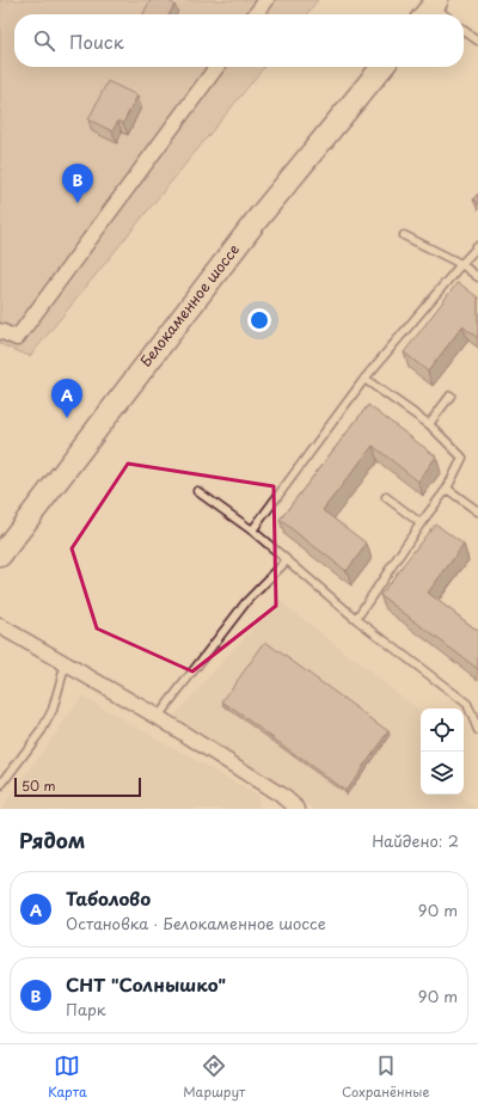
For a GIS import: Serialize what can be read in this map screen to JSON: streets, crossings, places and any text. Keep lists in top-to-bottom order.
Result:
{
  "streets": {
    "main road": ["Белокаменное шоссе"]
  },
  "scale_bar": "50 m",
  "page": {
    "search": "Поиск",
    "pins": ["B", "A"],
    "scale": "50 m",
    "heading": ["Рядом", "Найдено: 2"],
    "list": [
      {
        "mark": "A",
        "name": "Таболово",
        "note": "Остановка · Белокаменное шоссе",
        "value": "90 m"
      },
      {
        "mark": "B",
        "name": "СНТ \"Солнышко\"",
        "note": "Парк",
        "value": "90 m"
      }
    ],
    "nav": ["Карта", "Маршрут", "Сохранённые"]
  }
}
